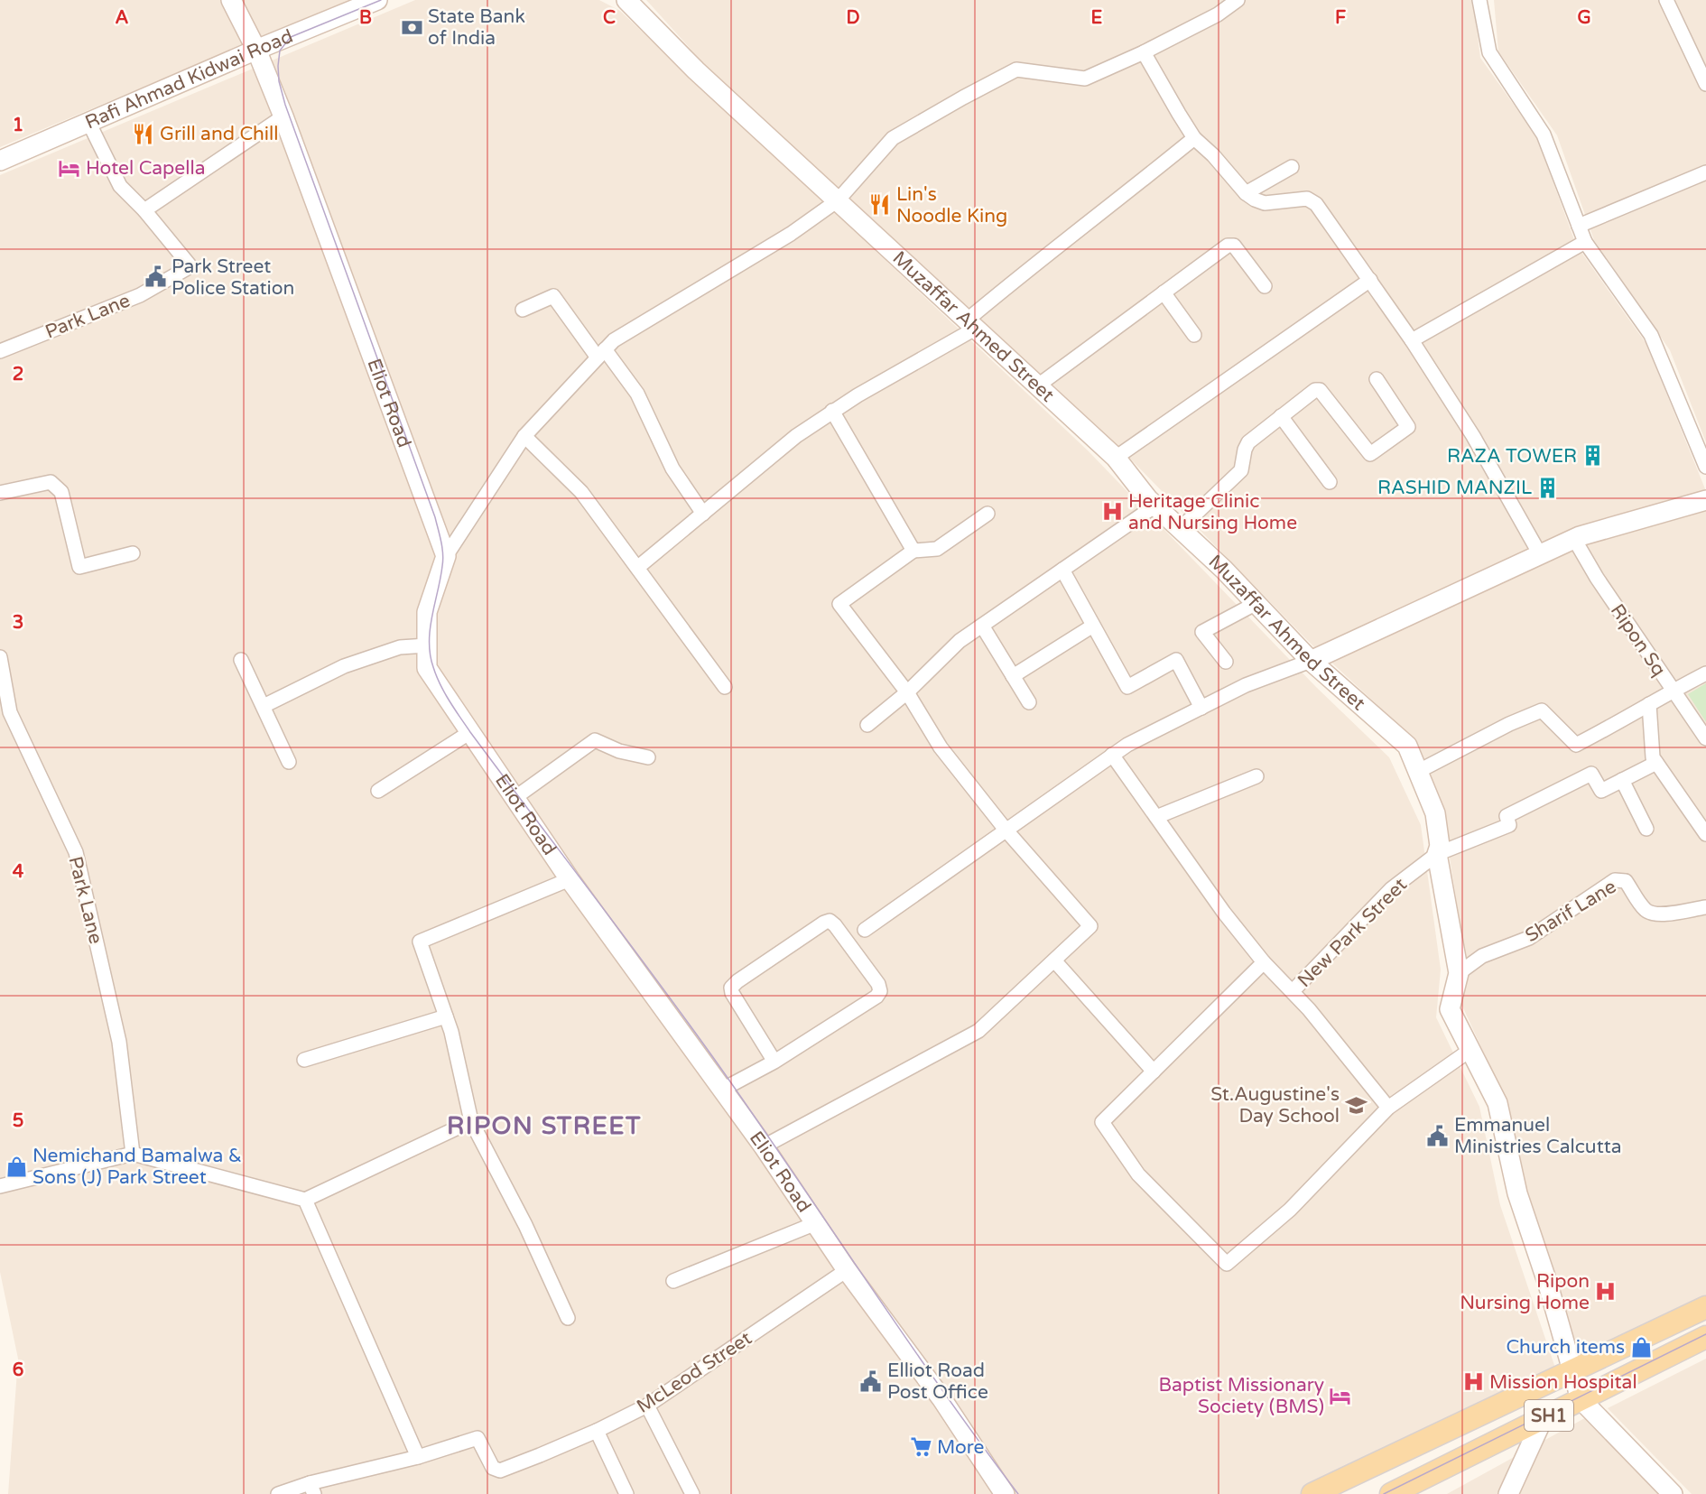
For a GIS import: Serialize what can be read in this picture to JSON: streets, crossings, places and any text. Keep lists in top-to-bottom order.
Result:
{
  "streets": {
    "main road": ["SH1"],
    "street": [
      "Rafi Ahmad Kidwai Road",
      "Park Lane",
      "Muzaffar Ahmed Street",
      "Eliot Road",
      "Ripon Sq",
      "Sharif Lane",
      "New Park Street",
      "McLeod Street"
    ]
  },
  "crossings": [
    ["Rafi Ahmad Kidwai Road", "Eliot Road"],
    ["Muzaffar Ahmed Street", "Sharif Lane"],
    ["Muzaffar Ahmed Street", "New Park Street"],
    ["Muzaffar Ahmed Street", "SH1"],
    ["Eliot Road", "McLeod Street"]
  ],
  "districts": ["RIPON STREET"],
  "places": {
    "bank": ["State Bank of India"],
    "restaurant": ["Grill and Chill", "Lin's Noodle King"],
    "hotel": ["Hotel Capella", "Baptist Missionary Society (BMS)"],
    "public building": ["Park Street Police Station", "Emmanuel Ministries Calcutta", "Elliot Road Post Office"],
    "building": ["RAZA TOWER", "RASHID MANZIL"],
    "hospital": ["Heritage Clinic and Nursing Home", "Ripon Nursing Home", "Mission Hospital"],
    "school or university": ["St.Augustine's Day School"],
    "shop": ["Nemichand Bamalwa & Sons (J) Park Street", "Church items"],
    "supermarket": ["More"]
  },
  "grid": {
    "columns": [
      "A",
      "B",
      "C",
      "D",
      "E",
      "F",
      "G"
    ],
    "rows": [
      "1",
      "2",
      "3",
      "4",
      "5",
      "6"
    ]
  }
}
